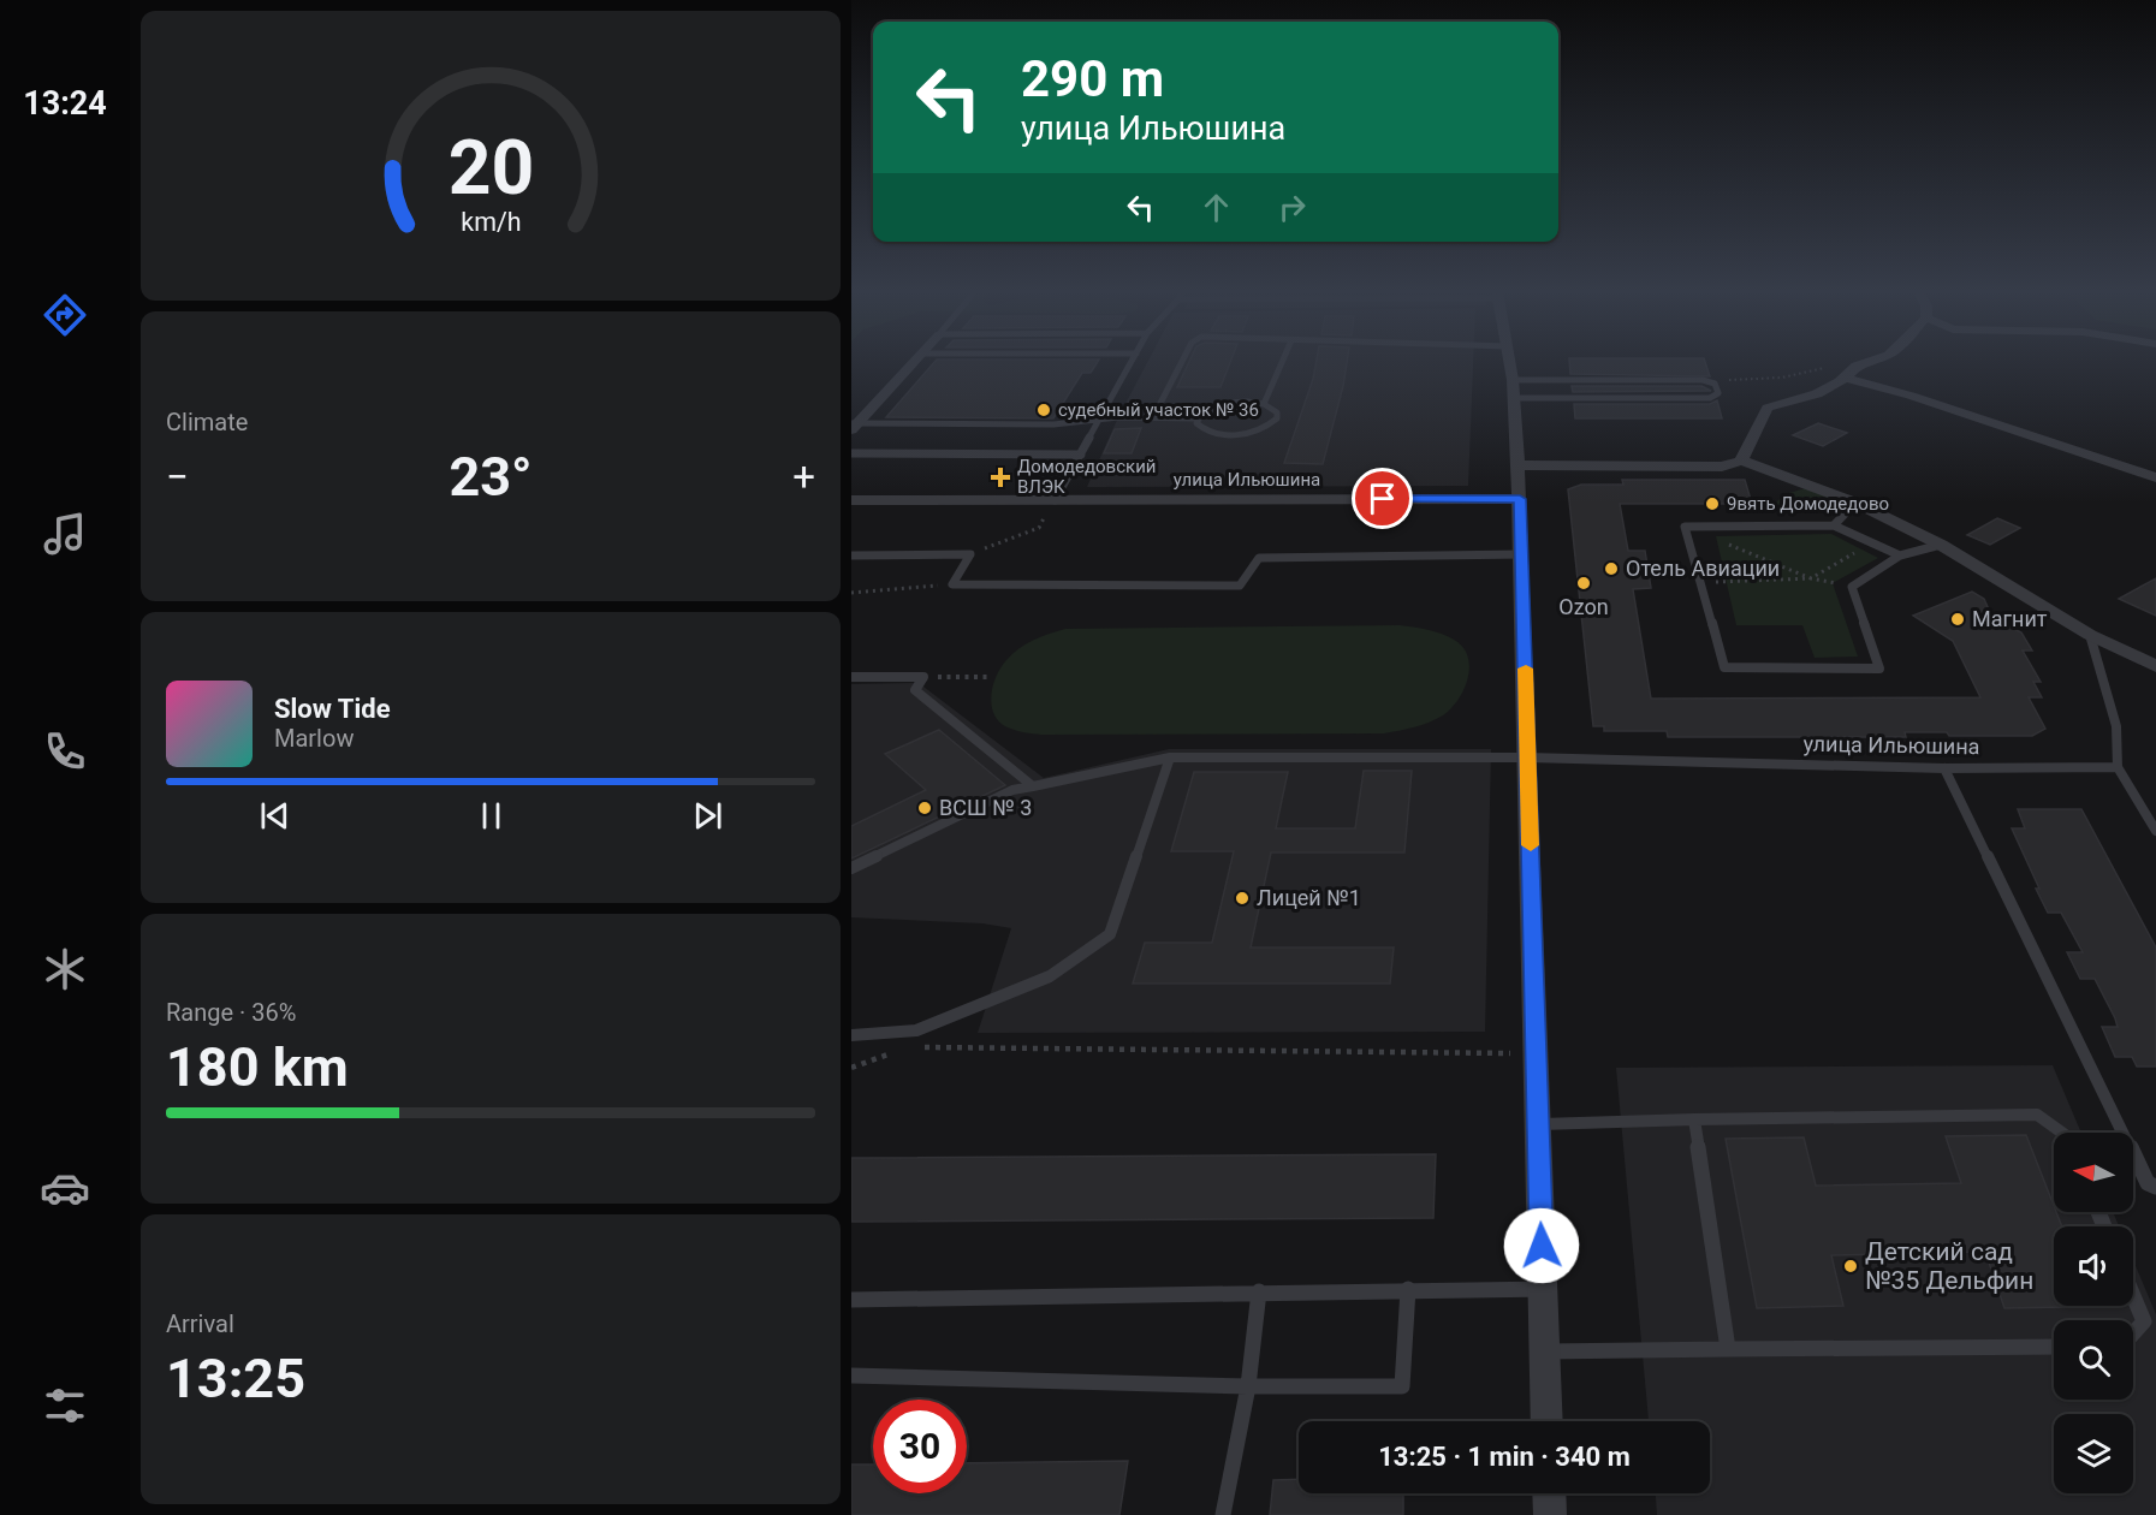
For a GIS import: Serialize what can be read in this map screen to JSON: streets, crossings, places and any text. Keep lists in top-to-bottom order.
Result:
{
  "streets": {
    "street": ["улица Ильюшина"]
  },
  "places": {
    "other": [
      "судебный участок № 36",
      "9вять Домодедово",
      "Отель Авиации",
      "Ozon",
      "Магнит",
      "ВСШ № 3",
      "Лицей №1",
      "Детский сад №35 Дельфин"
    ],
    "health": ["Домодедовский ВЛЭК"]
  },
  "north": "left",
  "page": {
    "tabs": "13:24",
    "turn": ["290 m", "улица Ильюшина"],
    "tile": [
      "Climate",
      ["Range · 36%", "180 km"],
      ["Arrival", "13:25"]
    ],
    "heat": ["−", "23°", "+"],
    "song": ["Slow Tide", "Marlow"],
    "limit": "30",
    "trip": "13:25 · 1 min · 340 m",
    "gauge": ["20", "km/h"]
  }
}
